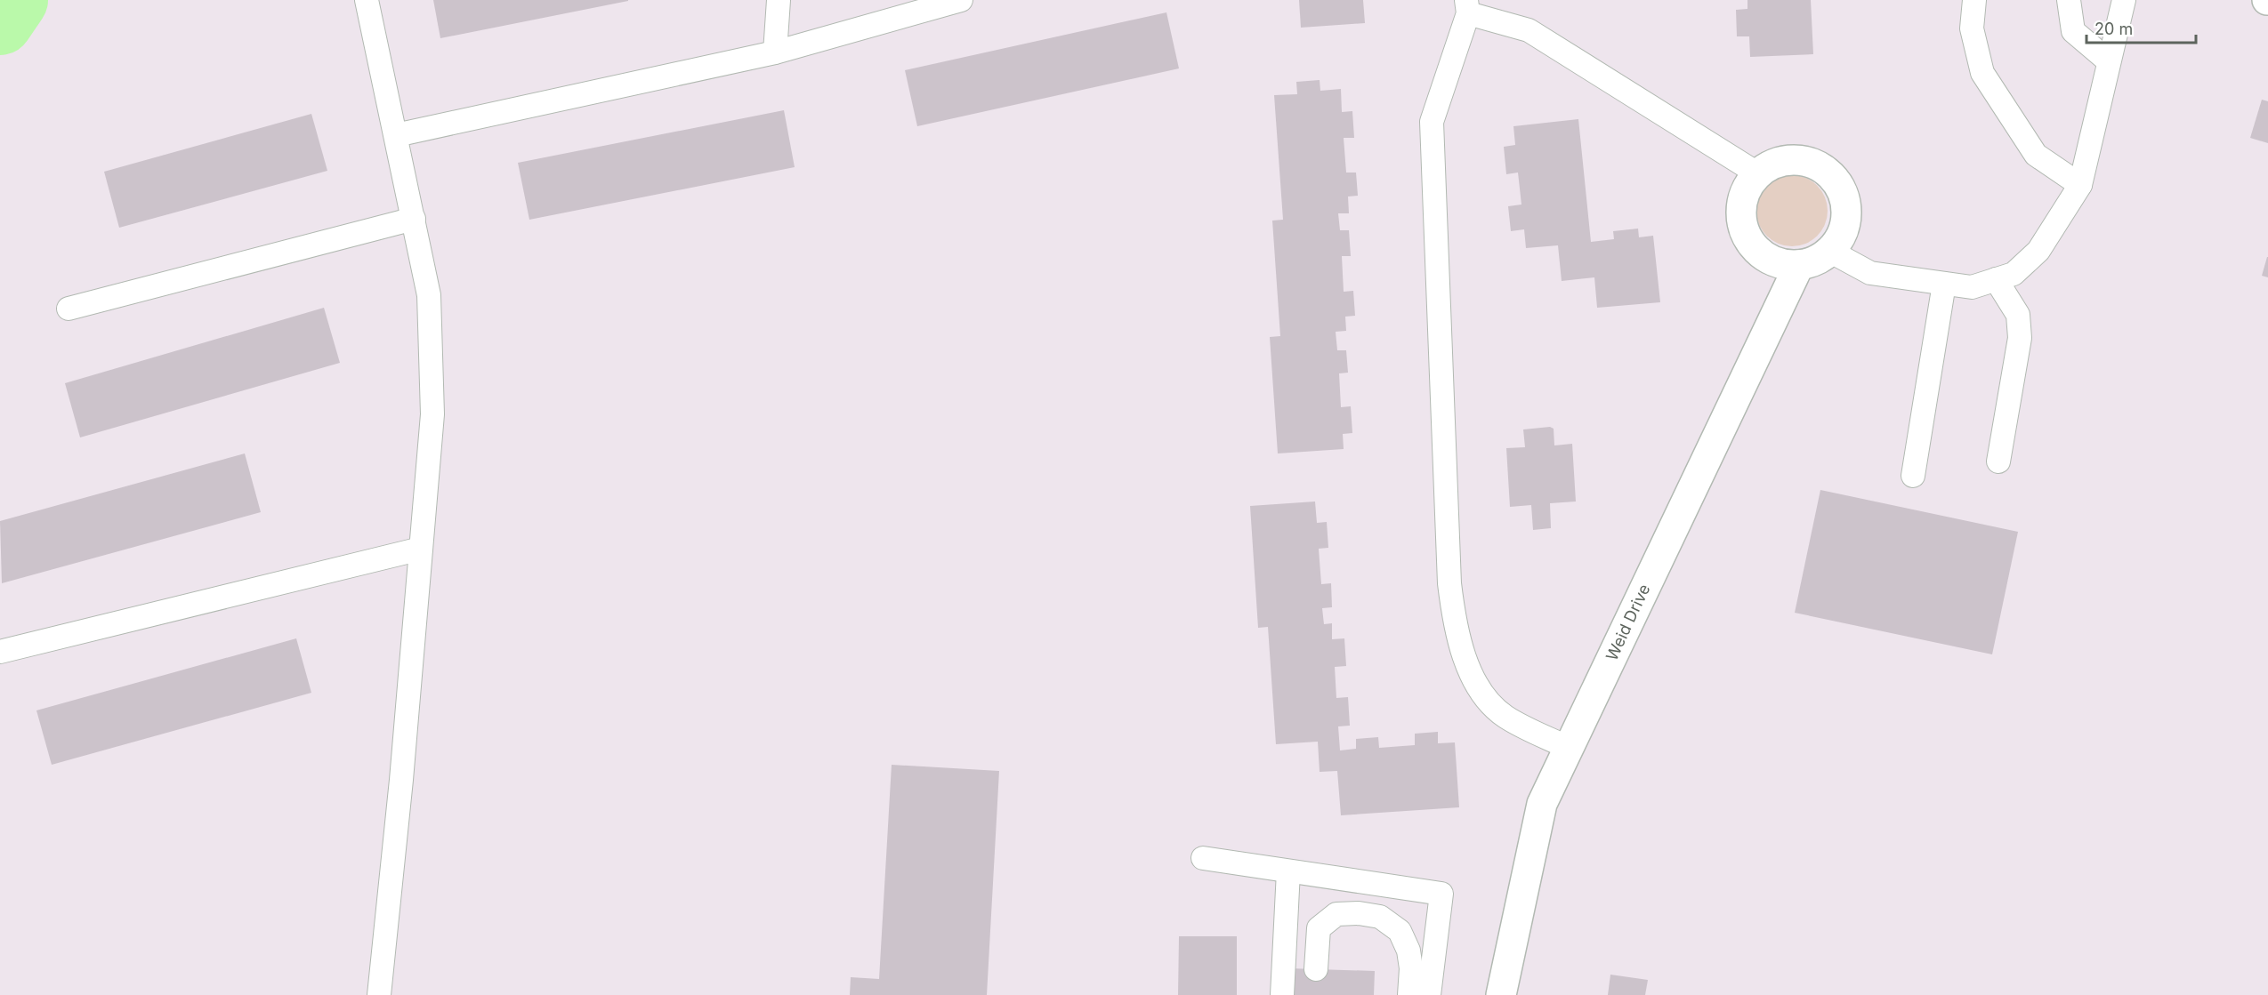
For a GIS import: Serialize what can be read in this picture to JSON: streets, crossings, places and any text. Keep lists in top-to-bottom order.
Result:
{
  "streets": {
    "street": ["Weid Drive"]
  },
  "scale_bar": "20 m"
}
